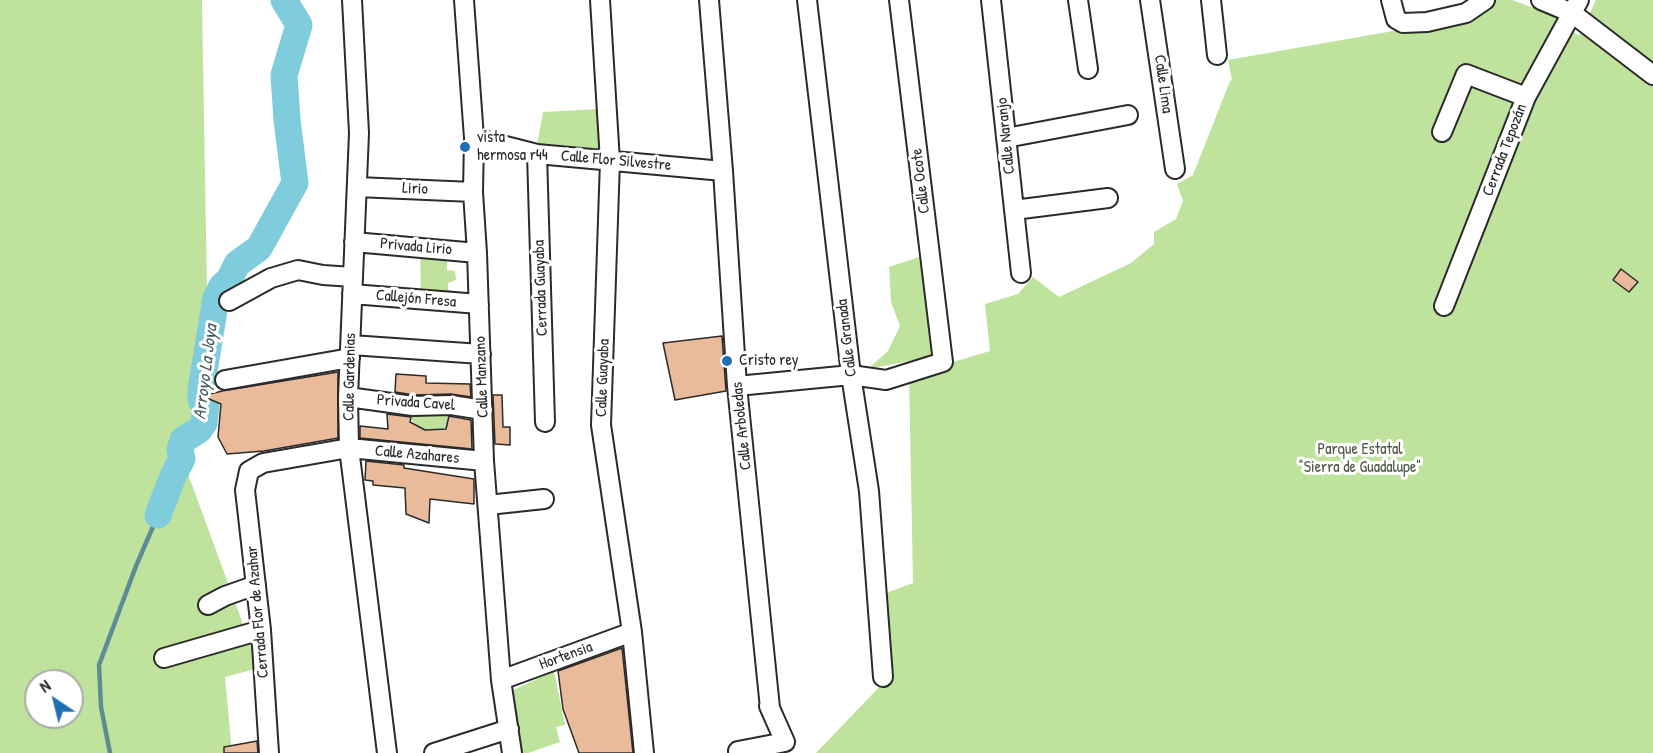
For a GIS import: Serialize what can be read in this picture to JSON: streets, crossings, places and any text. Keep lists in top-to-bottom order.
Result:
{
  "streets": {
    "street": [
      "Calle Lima",
      "Calle Naranjo",
      "Cerrada Tepozán",
      "Calle Flor Silvestre",
      "Calle Ocote",
      "Lirio",
      "Privada Lirio",
      "Cerrada Guayaba",
      "Callejón Fresa",
      "Calle Granada",
      "Calle Gardenias",
      "Calle Manzano",
      "Calle Guayaba",
      "Privada Cavel",
      "Calle Arboledas",
      "Calle Azahares",
      "Cerrada Flor de Azahar",
      "Hortensia"
    ]
  },
  "crossings": [
    ["Calle Flor Silvestre", "Cerrada Guayaba"],
    ["Calle Flor Silvestre", "Calle Manzano"],
    ["Calle Flor Silvestre", "Calle Guayaba"],
    ["Calle Flor Silvestre", "Calle Arboledas"],
    ["Calle Ocote", "Calle Granada"],
    ["Lirio", "Calle Gardenias"],
    ["Lirio", "Calle Manzano"],
    ["Privada Lirio", "Calle Gardenias"],
    ["Privada Lirio", "Calle Manzano"],
    ["Callejón Fresa", "Calle Gardenias"],
    ["Callejón Fresa", "Calle Manzano"],
    ["Calle Gardenias", "Privada Cavel"],
    ["Calle Gardenias", "Calle Azahares"],
    ["Calle Manzano", "Privada Cavel"],
    ["Calle Manzano", "Calle Azahares"],
    ["Calle Manzano", "Hortensia"],
    ["Calle Guayaba", "Hortensia"],
    ["Calle Azahares", "Cerrada Flor de Azahar"]
  ],
  "water": ["Arroyo La Joya"],
  "parks": ["Parque Estatal \"Sierra de Guadalupe\""],
  "places": ["vista hermosa r44", "Cristo rey"],
  "north": "top left"
}
